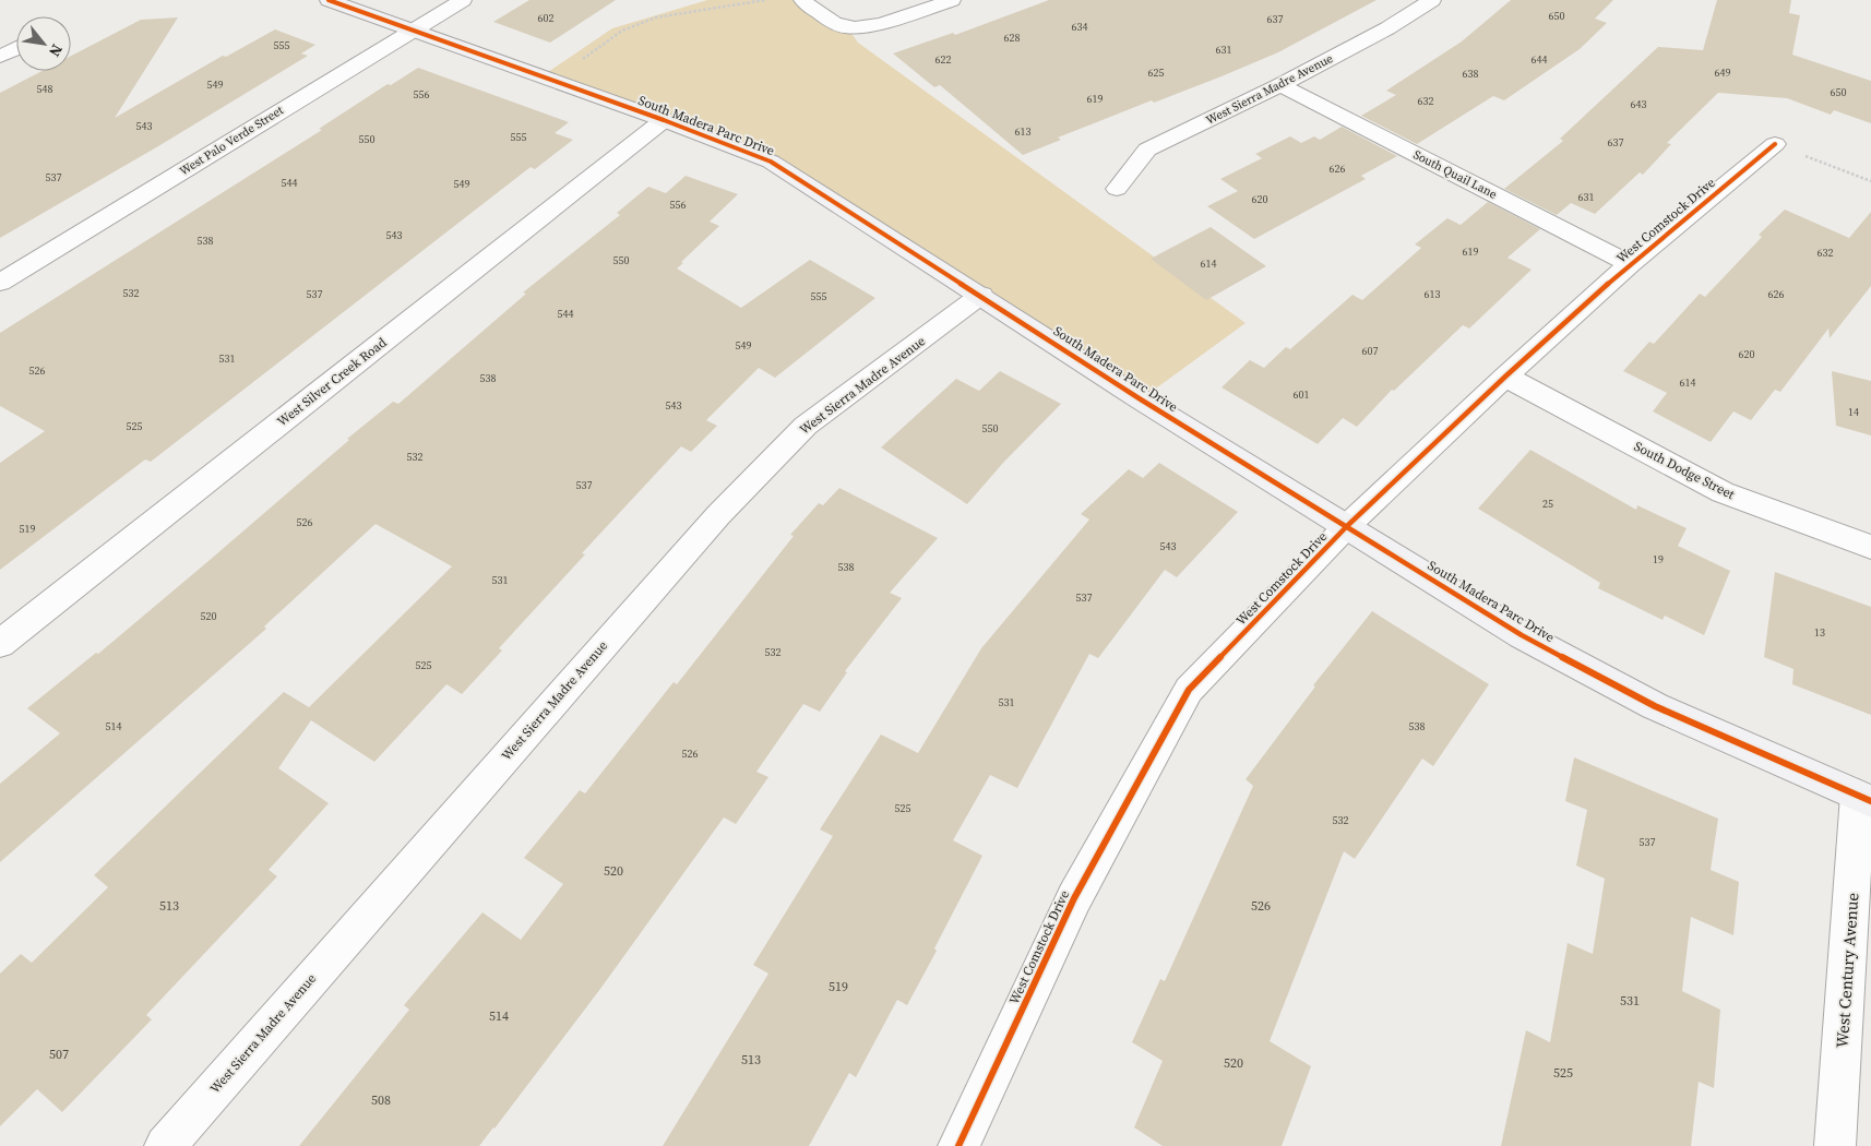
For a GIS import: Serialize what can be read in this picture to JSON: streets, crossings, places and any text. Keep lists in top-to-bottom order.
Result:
{
  "streets": {
    "street": [
      "West Sierra Madre Avenue",
      "South Madera Parc Drive",
      "West Palo Verde Street",
      "South Quail Lane",
      "West Comstock Drive",
      "West Silver Creek Road",
      "South Dodge Street",
      "West Century Avenue"
    ]
  },
  "crossings": [
    ["West Sierra Madre Avenue", "South Madera Parc Drive"],
    ["West Sierra Madre Avenue", "South Quail Lane"],
    ["South Madera Parc Drive", "West Palo Verde Street"],
    ["South Madera Parc Drive", "West Comstock Drive"],
    ["South Madera Parc Drive", "West Silver Creek Road"],
    ["South Madera Parc Drive", "West Century Avenue"],
    ["South Quail Lane", "West Comstock Drive"],
    ["West Comstock Drive", "South Dodge Street"]
  ],
  "house_numbers": [
    "650",
    "602",
    "637",
    "634",
    "628",
    "555",
    "631",
    "622",
    "644",
    "625",
    "649",
    "638",
    "549",
    "548",
    "650",
    "556",
    "619",
    "632",
    "643",
    "543",
    "613",
    "555",
    "550",
    "637",
    "626",
    "537",
    "544",
    "549",
    "631",
    "620",
    "556",
    "543",
    "538",
    "619",
    "632",
    "550",
    "614",
    "532",
    "537",
    "613",
    "626",
    "555",
    "544",
    "549",
    "607",
    "620",
    "531",
    "526",
    "538",
    "614",
    "601",
    "543",
    "14",
    "525",
    "550",
    "532",
    "537",
    "25",
    "526",
    "519",
    "543",
    "19",
    "538",
    "531",
    "537",
    "520",
    "13",
    "532",
    "525",
    "531",
    "514",
    "538",
    "526",
    "525",
    "532",
    "537",
    "520",
    "513",
    "526",
    "519",
    "531",
    "514",
    "507",
    "513",
    "520",
    "525",
    "508"
  ],
  "north": "bottom right"
}
